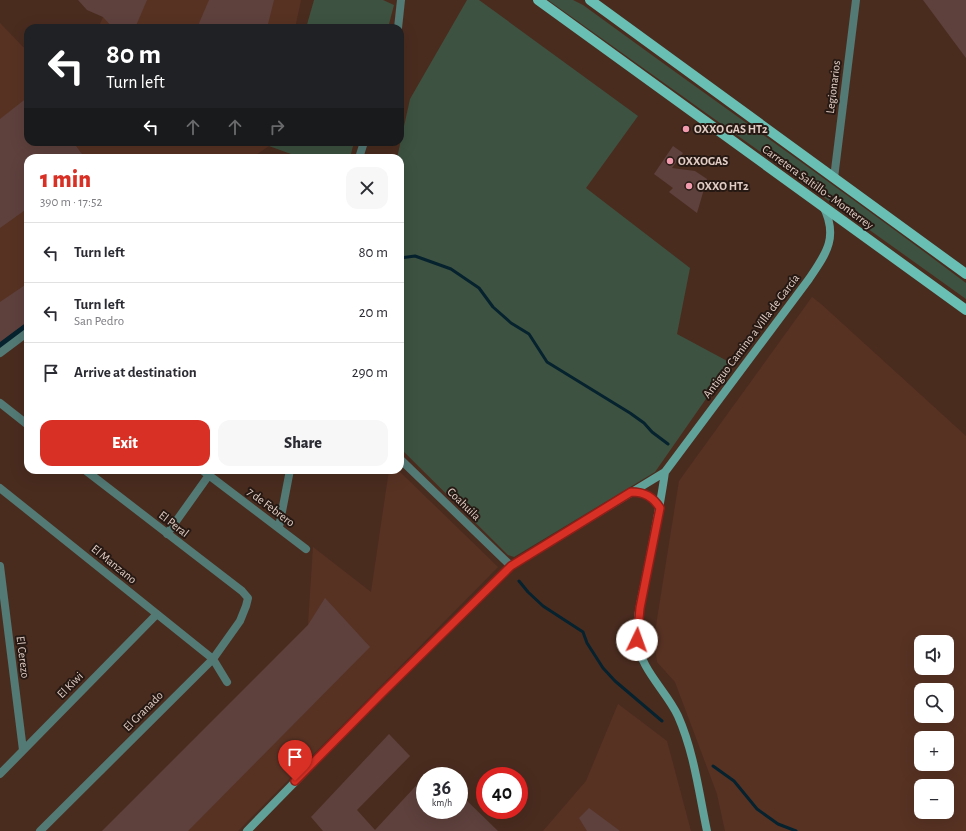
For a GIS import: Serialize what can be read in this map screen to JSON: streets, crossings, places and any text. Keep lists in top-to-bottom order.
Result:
{
  "streets": {
    "main road": ["Carretera Saltillo - Monterrey", "Antiguo Camino a Villa de García"],
    "street": [
      "Legionarios",
      "Coahuila",
      "7 de Febrero",
      "El Peral",
      "El Manzano",
      "El Cerezo",
      "El Kiwi",
      "El Granado"
    ]
  },
  "crossings": [
    ["Legionarios", "Carretera Saltillo - Monterrey"],
    ["Carretera Saltillo - Monterrey", "Antiguo Camino a Villa de García"],
    ["El Peral", "El Granado"],
    ["El Manzano", "El Kiwi"],
    ["El Manzano", "El Granado"],
    ["El Cerezo", "El Kiwi"]
  ],
  "places": ["OXXO GAS HT2", "OXXOGAS", "OXXO HT2"],
  "page": {
    "turn": ["80 m", "Turn left"],
    "heading": ["1 min", "390 m · 17:52"],
    "list": [
      {
        "name": "Turn left",
        "value": "80 m"
      },
      {
        "name": "Turn left",
        "note": "San Pedro",
        "value": "20 m"
      },
      {
        "name": "Arrive at destination",
        "value": "290 m"
      }
    ],
    "buttons": ["Exit", "Share"],
    "map_buttons": ["+", "−"],
    "speed": "36 km/h",
    "limit": "40"
  }
}
